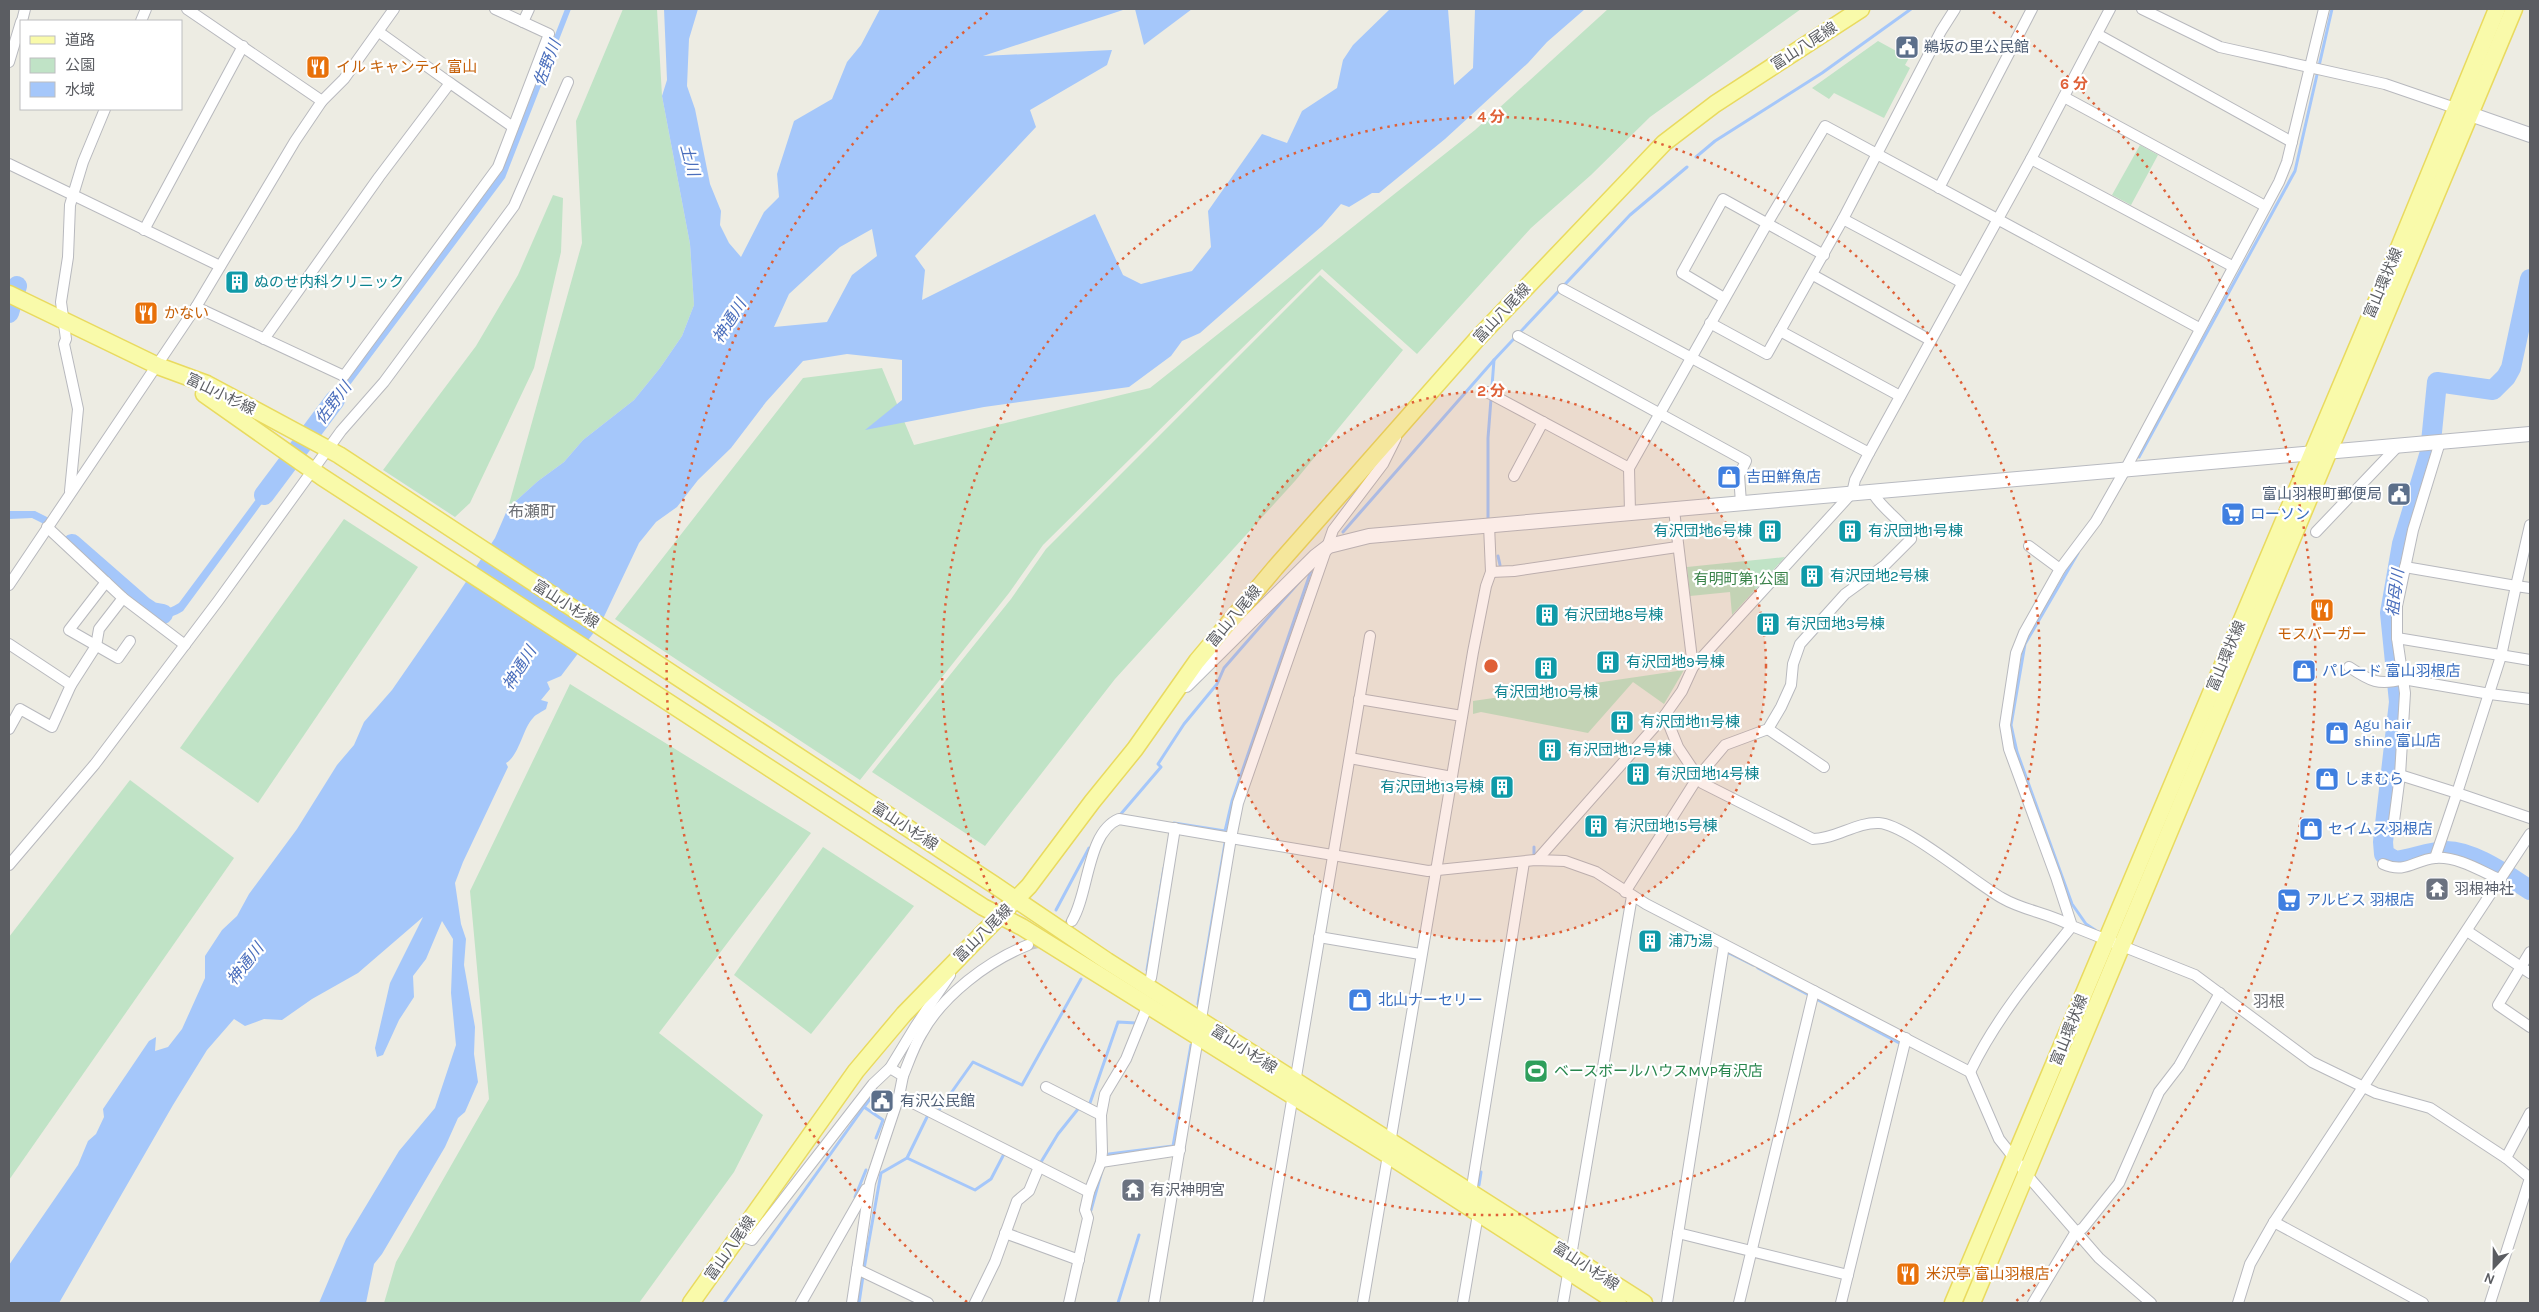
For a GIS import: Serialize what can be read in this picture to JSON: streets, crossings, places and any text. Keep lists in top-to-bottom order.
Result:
{
  "streets": {
    "main road": ["富山八尾線", "富山環状線", "富山小杉線"]
  },
  "crossings": [
    ["富山八尾線", "富山小杉線"]
  ],
  "districts": ["布瀬町", "羽根"],
  "water": [
    "佐野川",
    "土川",
    "神通川",
    "祖母川"
  ],
  "parks": ["有明町第1公園"],
  "places": {
    "public building": ["鵜坂の里公民館", "富山羽根町郵便局", "有沢公民館"],
    "restaurant": [
      "イル キャンティ 富山",
      "かない",
      "モスバーガー",
      "米沢亭 富山羽根店"
    ],
    "building": [
      "ぬのせ内科クリニック",
      "有沢団地6号棟",
      "有沢団地1号棟",
      "有沢団地2号棟",
      "有沢団地8号棟",
      "有沢団地3号棟",
      "有沢団地9号棟",
      "有沢団地10号棟",
      "有沢団地11号棟",
      "有沢団地12号棟",
      "有沢団地14号棟",
      "有沢団地13号棟",
      "有沢団地15号棟",
      "浦乃湯"
    ],
    "shop": [
      "吉田鮮魚店",
      "パレード 富山羽根店",
      "Agu hair shine 富山店",
      "しまむら",
      "セイムス羽根店",
      "北山ナーセリー"
    ],
    "supermarket": ["ローソン", "アルビス 羽根店"],
    "temple": ["羽根神社", "有沢神明宮"],
    "sports": ["ベースボールハウスMVP有沢店"]
  },
  "legend": ["道路", "公園", "水域"],
  "north": "bottom",
  "rings": ["6 分", "4 分", "2 分"]
}
